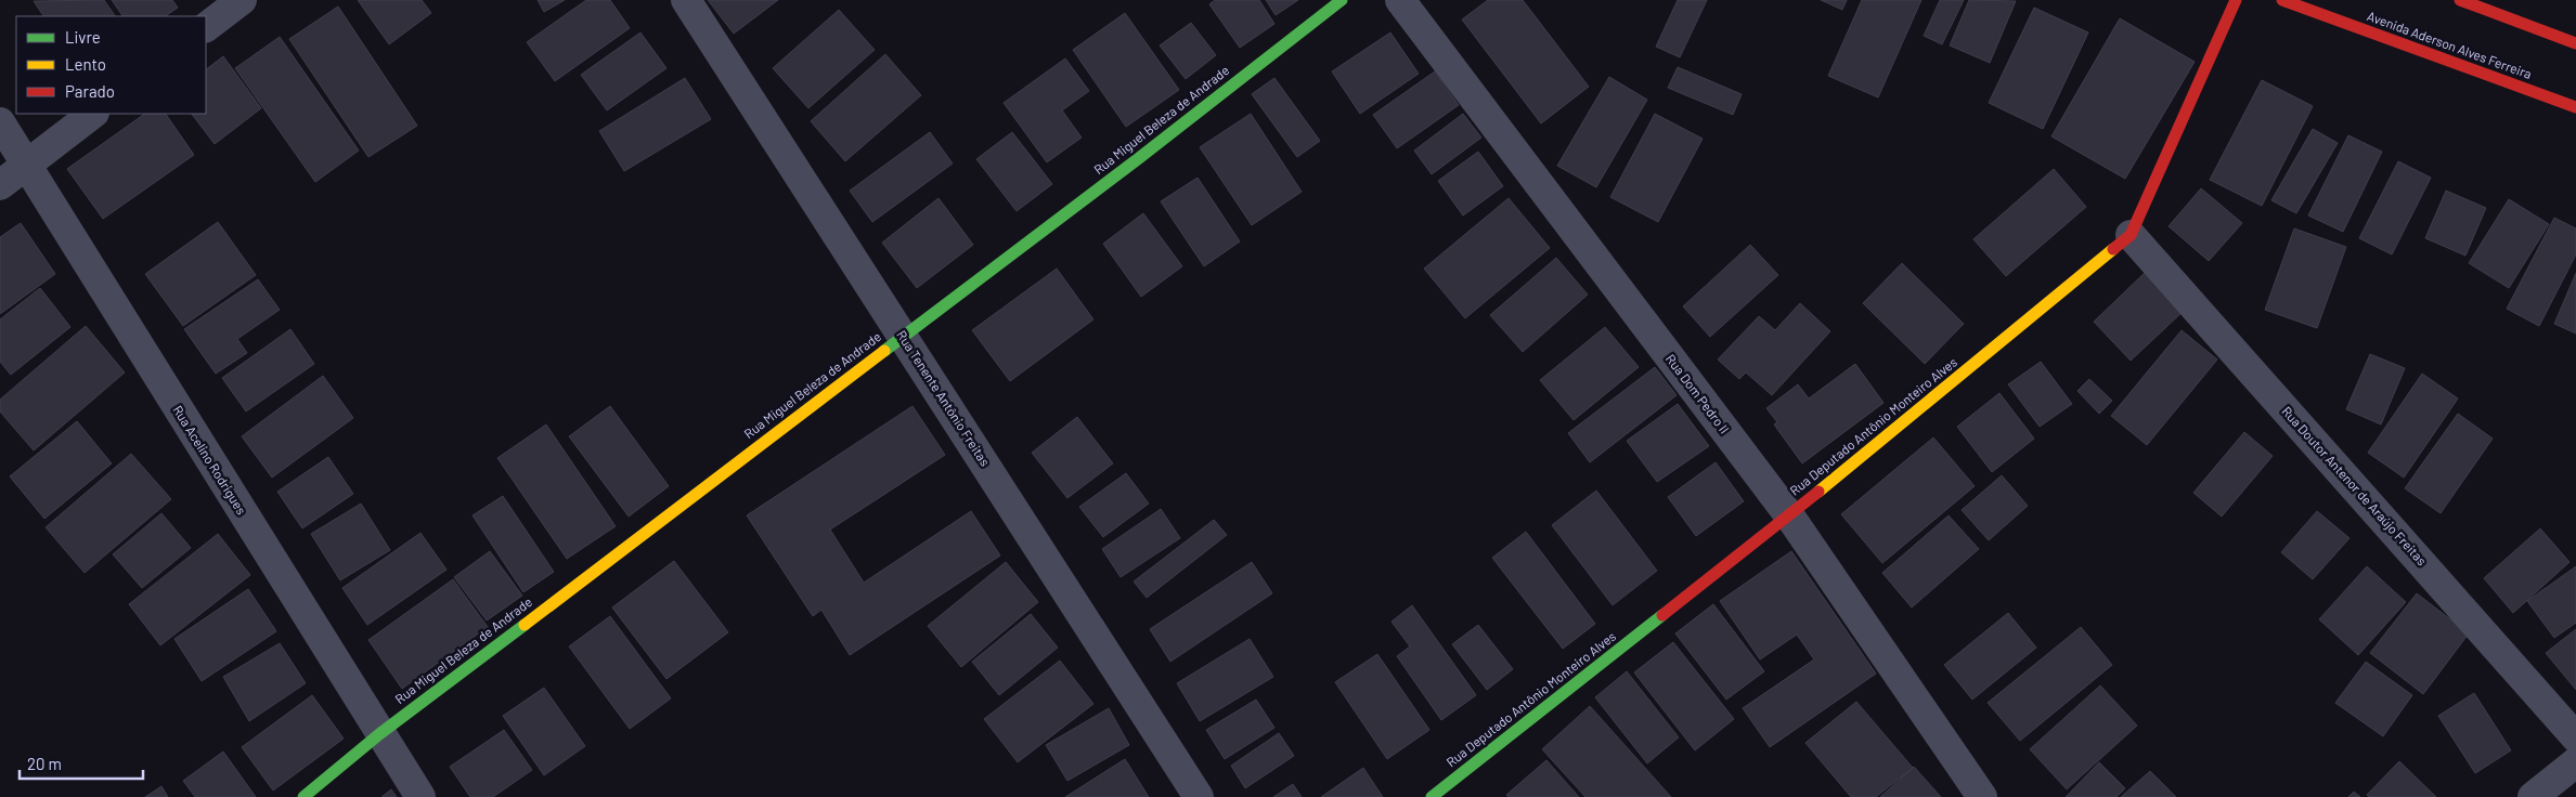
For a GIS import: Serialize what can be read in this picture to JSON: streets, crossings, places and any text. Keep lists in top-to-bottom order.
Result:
{
  "streets": {
    "street": [
      "Avenida Aderson Alves Ferreira",
      "Rua Miguel Beleza de Andrade",
      "Rua Dom Pedro II",
      "Rua Tenente Antônio Freitas",
      "Rua Deputado Antônio Monteiro Alves",
      "Rua Acelino Rodrigues",
      "Rua Doutor Antenor de Araújo Freitas"
    ]
  },
  "crossings": [
    ["Rua Miguel Beleza de Andrade", "Rua Tenente Antônio Freitas"],
    ["Rua Miguel Beleza de Andrade", "Rua Acelino Rodrigues"],
    ["Rua Dom Pedro II", "Rua Deputado Antônio Monteiro Alves"],
    ["Rua Deputado Antônio Monteiro Alves", "Rua Doutor Antenor de Araújo Freitas"]
  ],
  "legend": ["Livre", "Lento", "Parado"],
  "scale_bar": "20 m"
}
